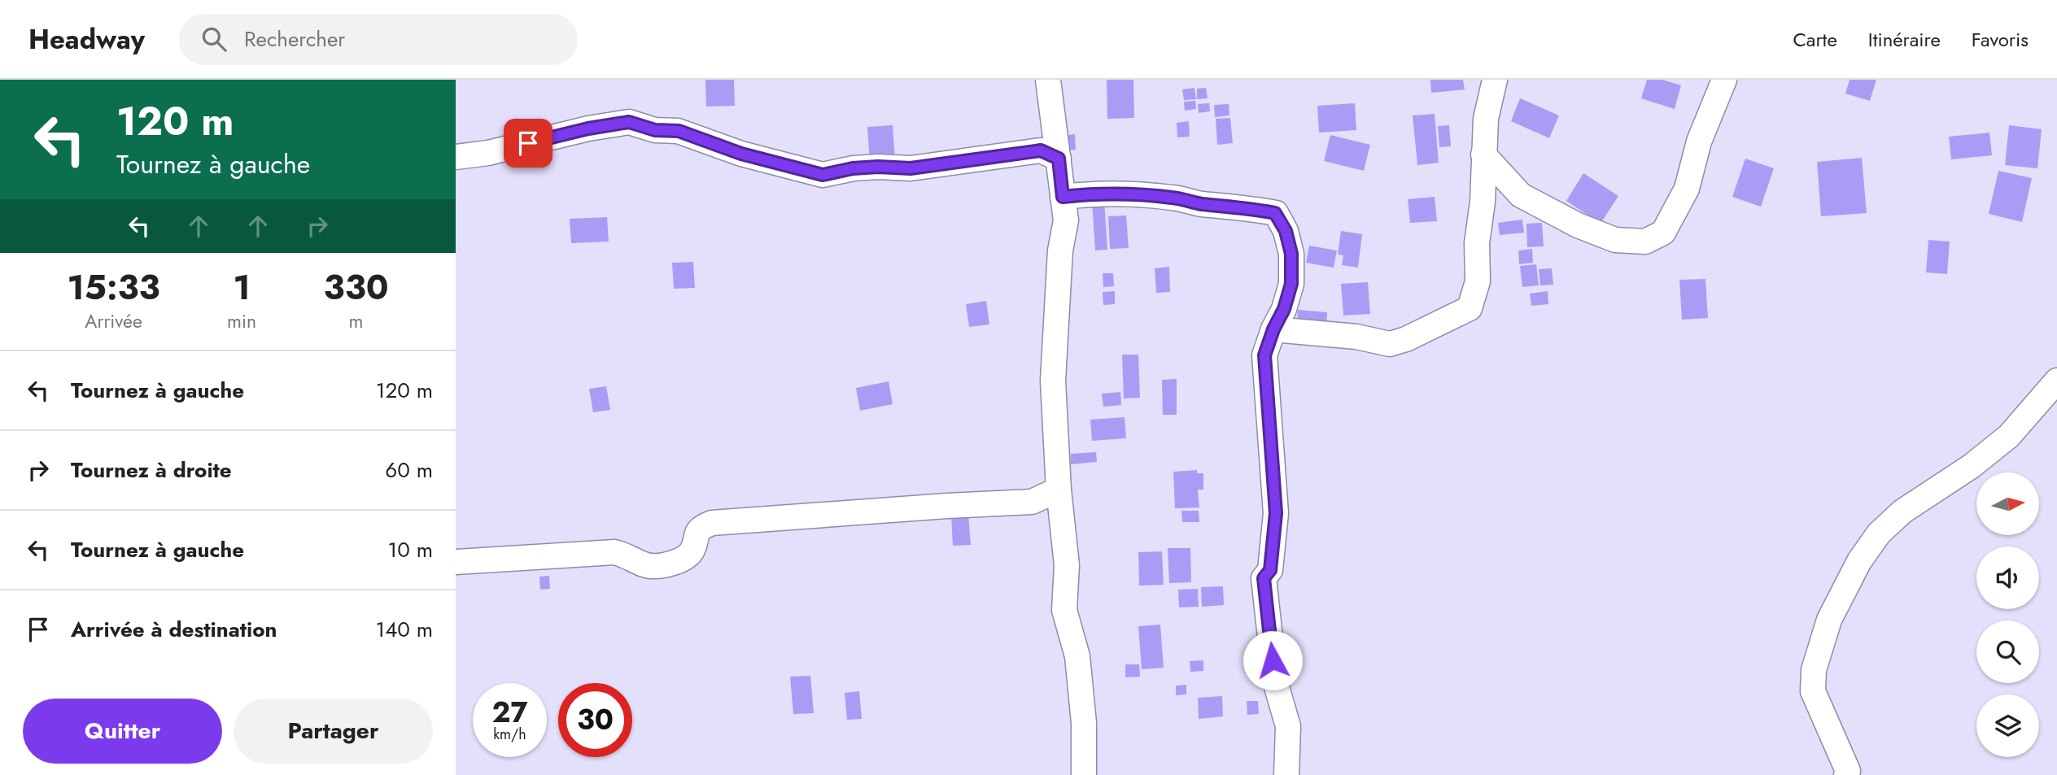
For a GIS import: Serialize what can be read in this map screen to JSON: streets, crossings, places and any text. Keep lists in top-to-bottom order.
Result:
{
  "north": "right",
  "page": {
    "header": "Headway",
    "search": "Rechercher",
    "nav": ["Carte", "Itinéraire", "Favoris"],
    "turn": ["120 m", "Tournez à gauche"],
    "eta": [
      "15:33",
      "Arrivée",
      "1",
      "min",
      "330",
      "m"
    ],
    "list": [
      {
        "name": "Tournez à gauche",
        "value": "120 m"
      },
      {
        "name": "Tournez à droite",
        "value": "60 m"
      },
      {
        "name": "Tournez à gauche",
        "value": "10 m"
      },
      {
        "name": "Arrivée à destination",
        "value": "140 m"
      }
    ],
    "speed": "27 km/h",
    "limit": "30",
    "buttons": ["Quitter", "Partager"]
  }
}
